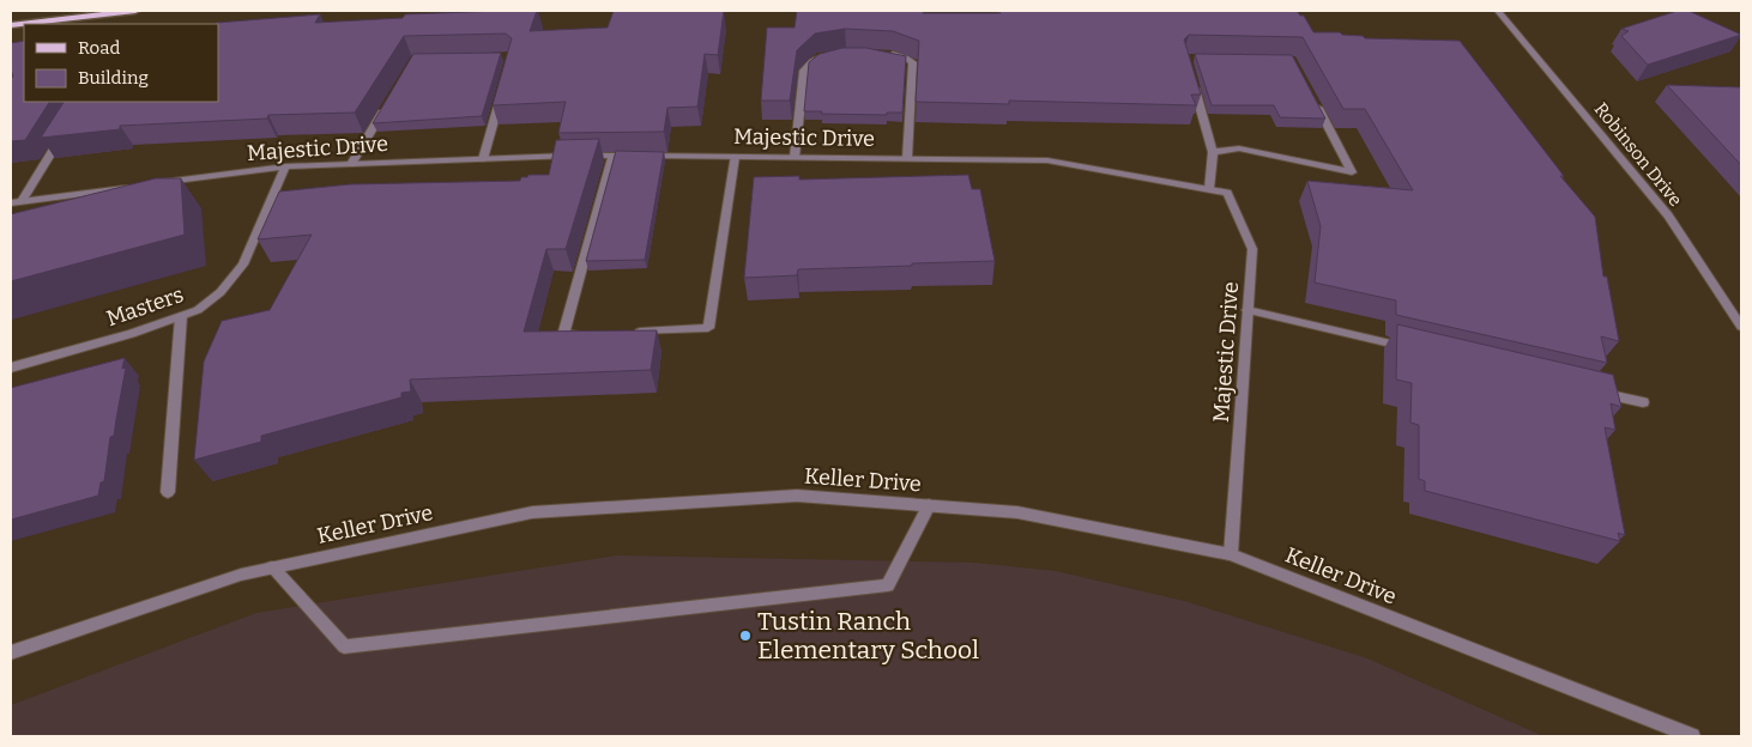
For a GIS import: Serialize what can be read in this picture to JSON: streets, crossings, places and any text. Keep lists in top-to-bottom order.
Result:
{
  "streets": {
    "street": [
      "Majestic Drive",
      "Robinson Drive",
      "Masters",
      "Keller Drive"
    ]
  },
  "crossings": [
    ["Majestic Drive", "Masters"],
    ["Majestic Drive", "Keller Drive"]
  ],
  "places": ["Tustin Ranch Elementary School"],
  "legend": ["Road", "Building"]
}
